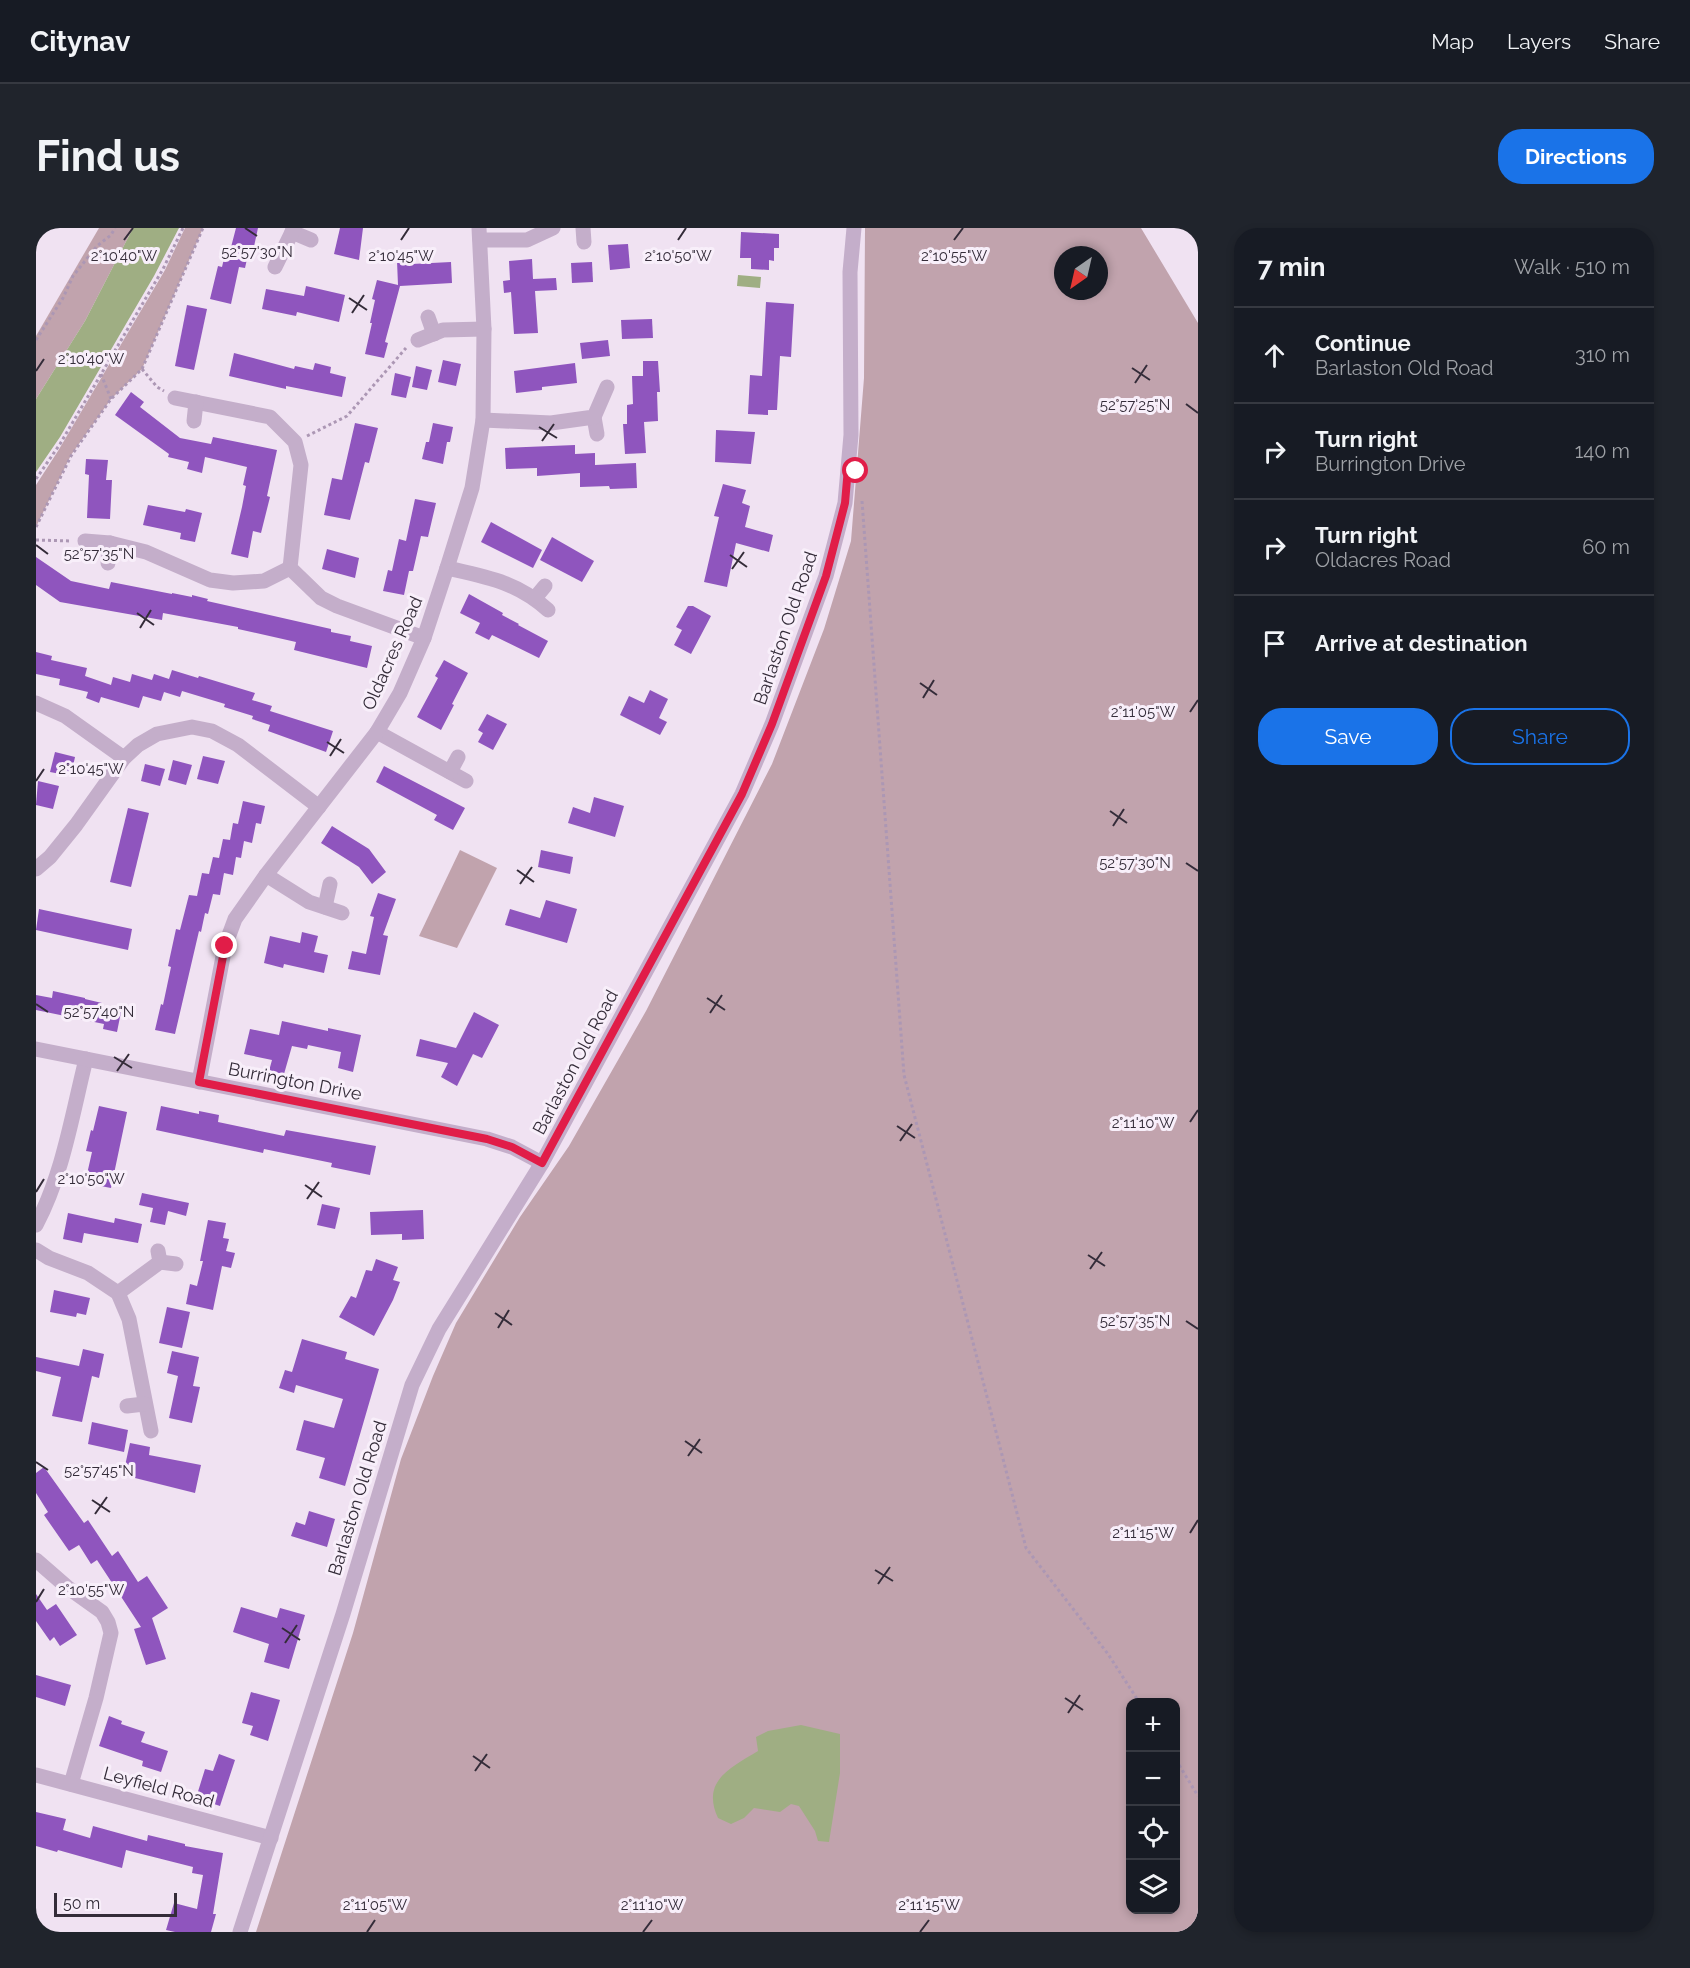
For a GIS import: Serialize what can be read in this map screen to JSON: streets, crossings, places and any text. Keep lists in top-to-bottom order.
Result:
{
  "streets": {
    "street": [
      "Barlaston Old Road",
      "Oldacres Road",
      "Burrington Drive",
      "Leyfield Road"
    ]
  },
  "crossings": [
    ["Barlaston Old Road", "Burrington Drive"],
    ["Barlaston Old Road", "Leyfield Road"],
    ["Oldacres Road", "Burrington Drive"]
  ],
  "scale_bar": "50 m",
  "north": "bottom left",
  "page": {
    "header": "Citynav",
    "nav": ["Map", "Layers", "Share"],
    "buttons": [
      "Directions",
      ["Save", "Share"]
    ],
    "title": "Find us",
    "heading": ["7 min", "Walk · 510 m"],
    "list": [
      ["Continue", "Barlaston Old Road", "310 m"],
      ["Turn right", "Burrington Drive", "140 m"],
      ["Turn right", "Oldacres Road", "60 m"],
      "Arrive at destination"
    ],
    "map_buttons": ["+", "−"],
    "scale": "50 m"
  },
  "coordinates": [
    "52°57'30\"N",
    "2°10'40\"W",
    "2°10'45\"W",
    "2°10'50\"W",
    "2°10'55\"W",
    "52°57'25\"N",
    "52°57'35\"N",
    "2°11'05\"W",
    "52°57'40\"N",
    "2°11'10\"W",
    "52°57'45\"N",
    "2°11'15\"W"
  ]
}
